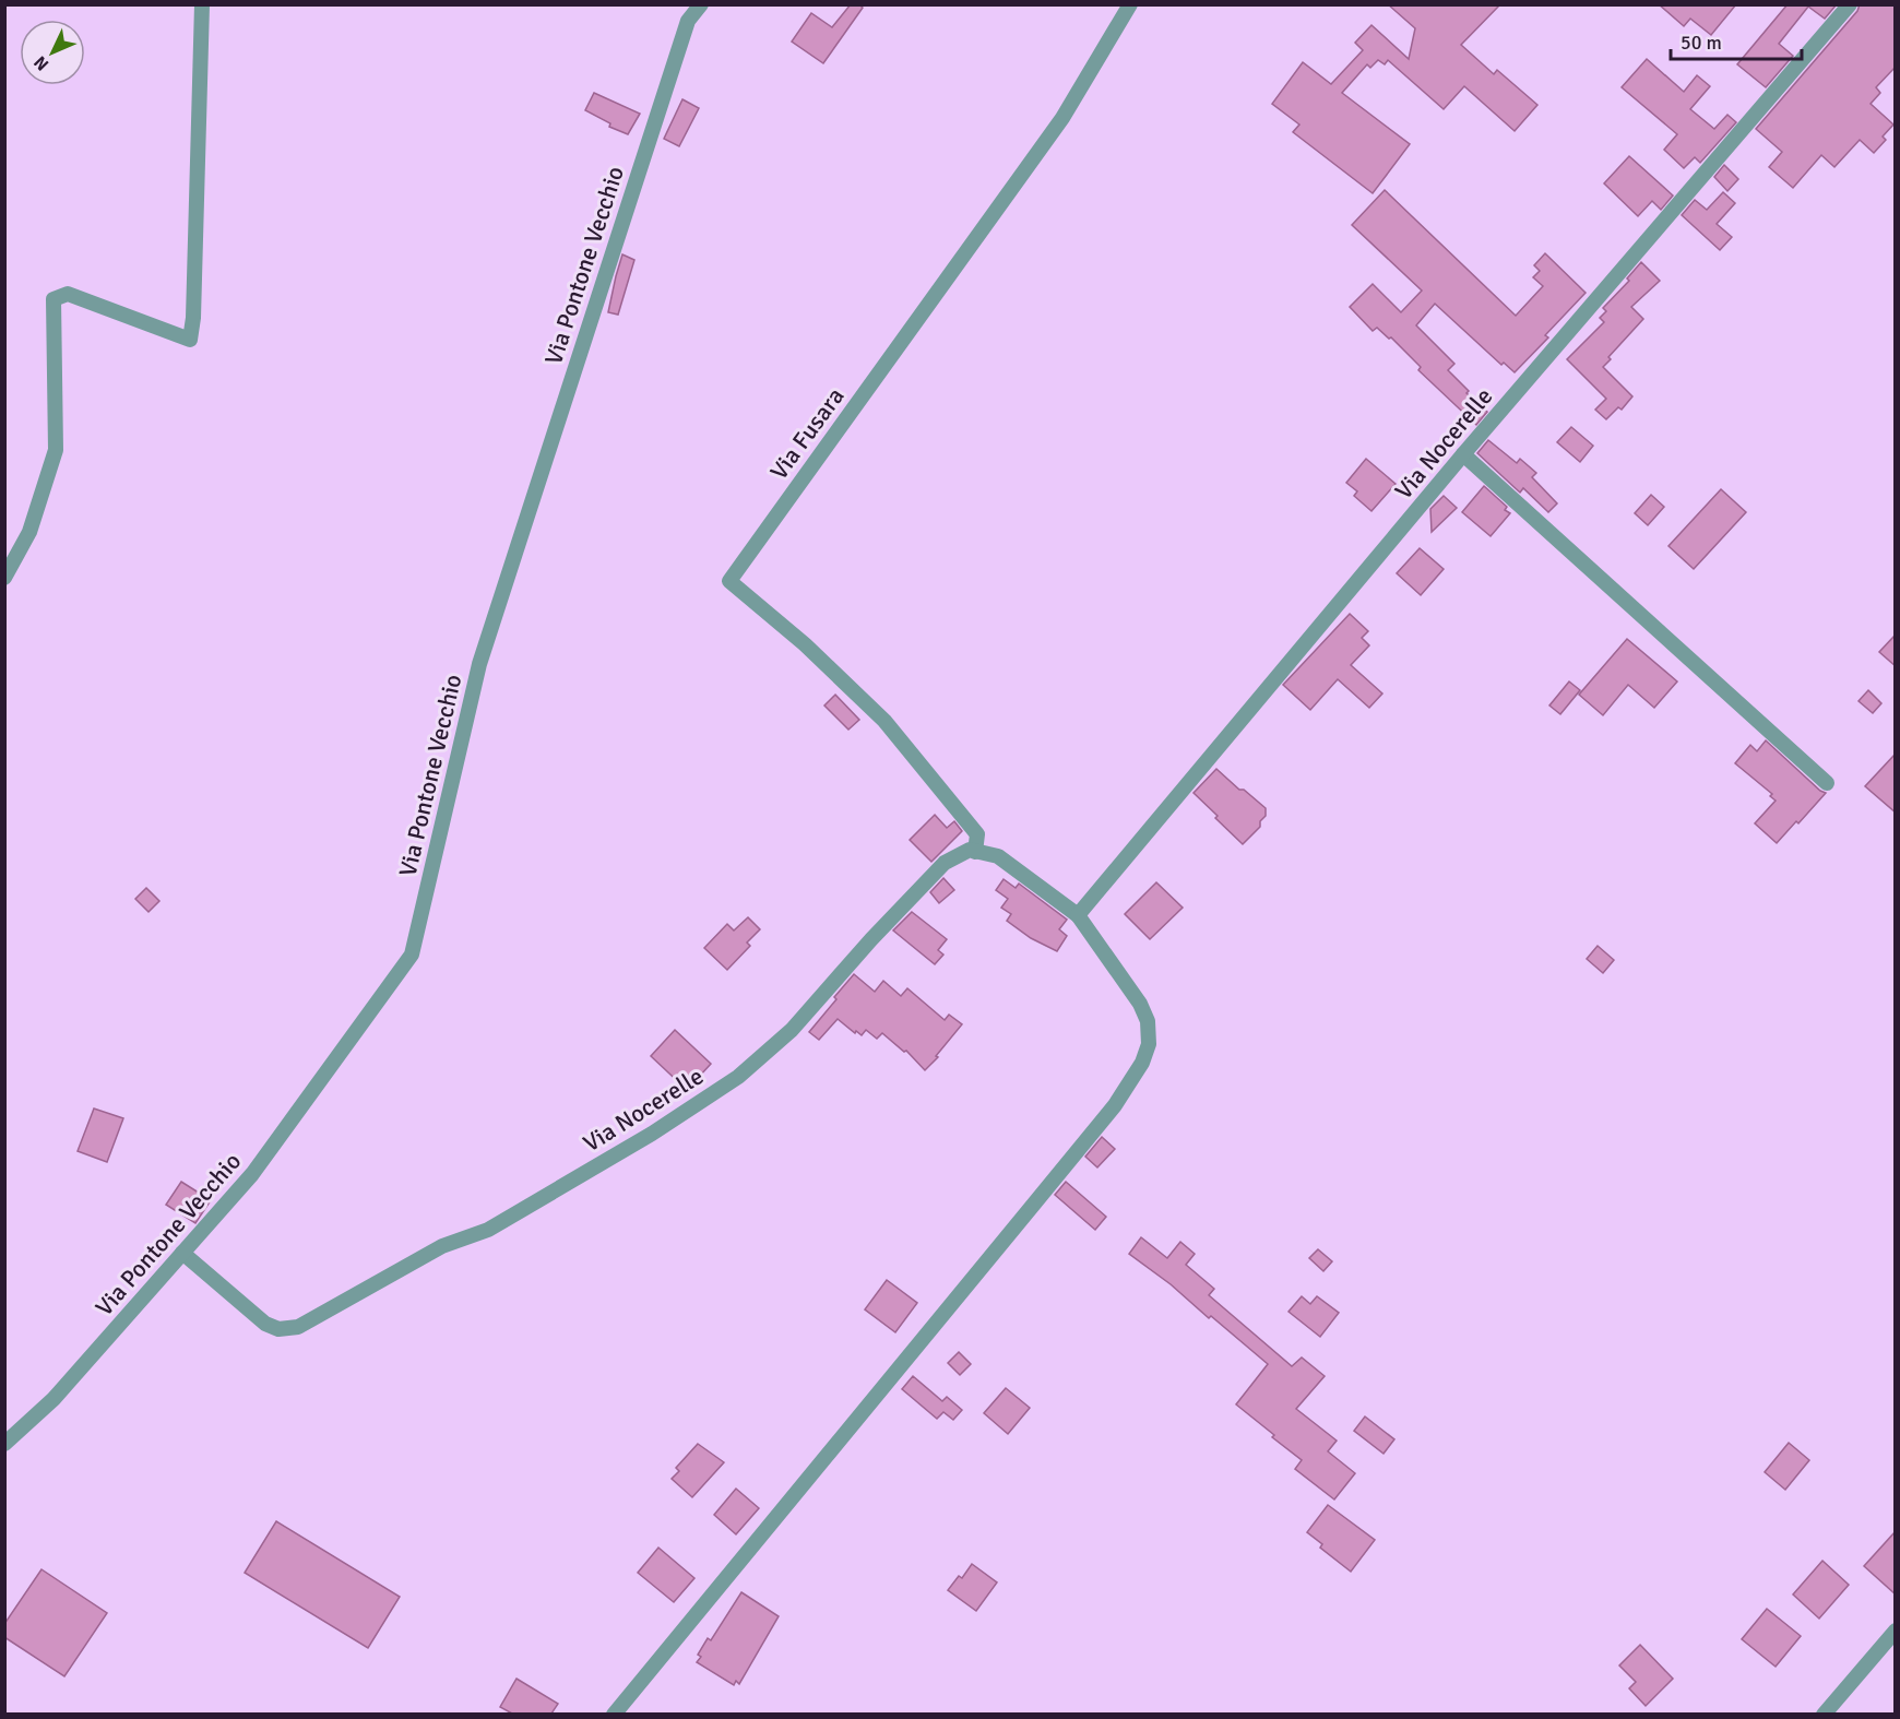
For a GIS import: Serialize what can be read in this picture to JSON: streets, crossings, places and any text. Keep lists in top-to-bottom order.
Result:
{
  "streets": {
    "street": ["Via Pontone Vecchio", "Via Fusara", "Via Nocerelle"]
  },
  "crossings": [
    ["Via Pontone Vecchio", "Via Nocerelle"],
    ["Via Fusara", "Via Nocerelle"]
  ],
  "scale_bar": "50 m",
  "north": "bottom left"
}
